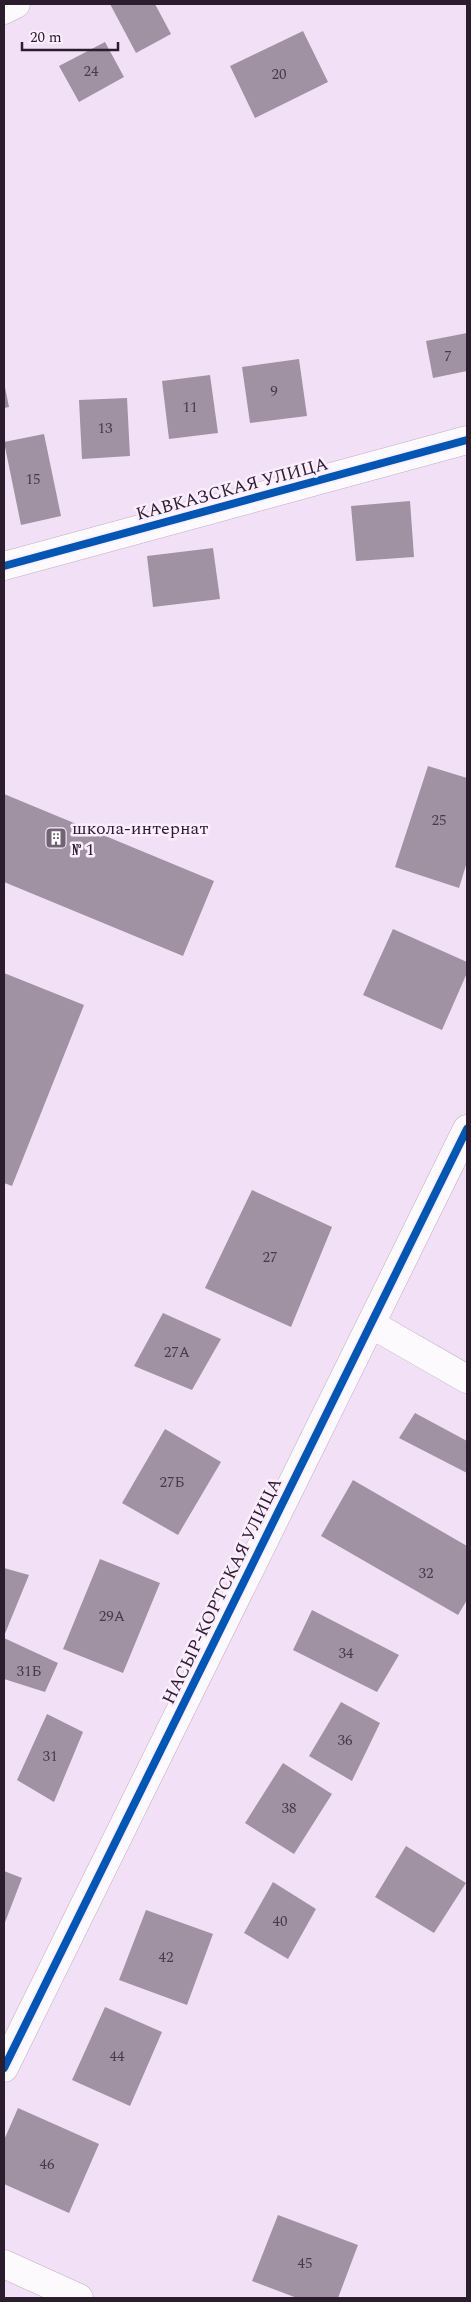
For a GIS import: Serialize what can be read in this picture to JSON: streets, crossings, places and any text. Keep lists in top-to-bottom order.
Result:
{
  "streets": {
    "street": ["КАВКАЗСКАЯ УЛИЦА", "НАСЫР-КОРТСКАЯ УЛИЦА"]
  },
  "places": {
    "building": ["школа-интернат № 1"]
  },
  "house_numbers": [
    "24",
    "20",
    "7",
    "9",
    "11",
    "13",
    "15",
    "25",
    "27",
    "27А",
    "27Б",
    "32",
    "29А",
    "34",
    "31Б",
    "36",
    "31",
    "38",
    "40",
    "42",
    "44",
    "46",
    "45"
  ],
  "scale_bar": "20 m"
}
